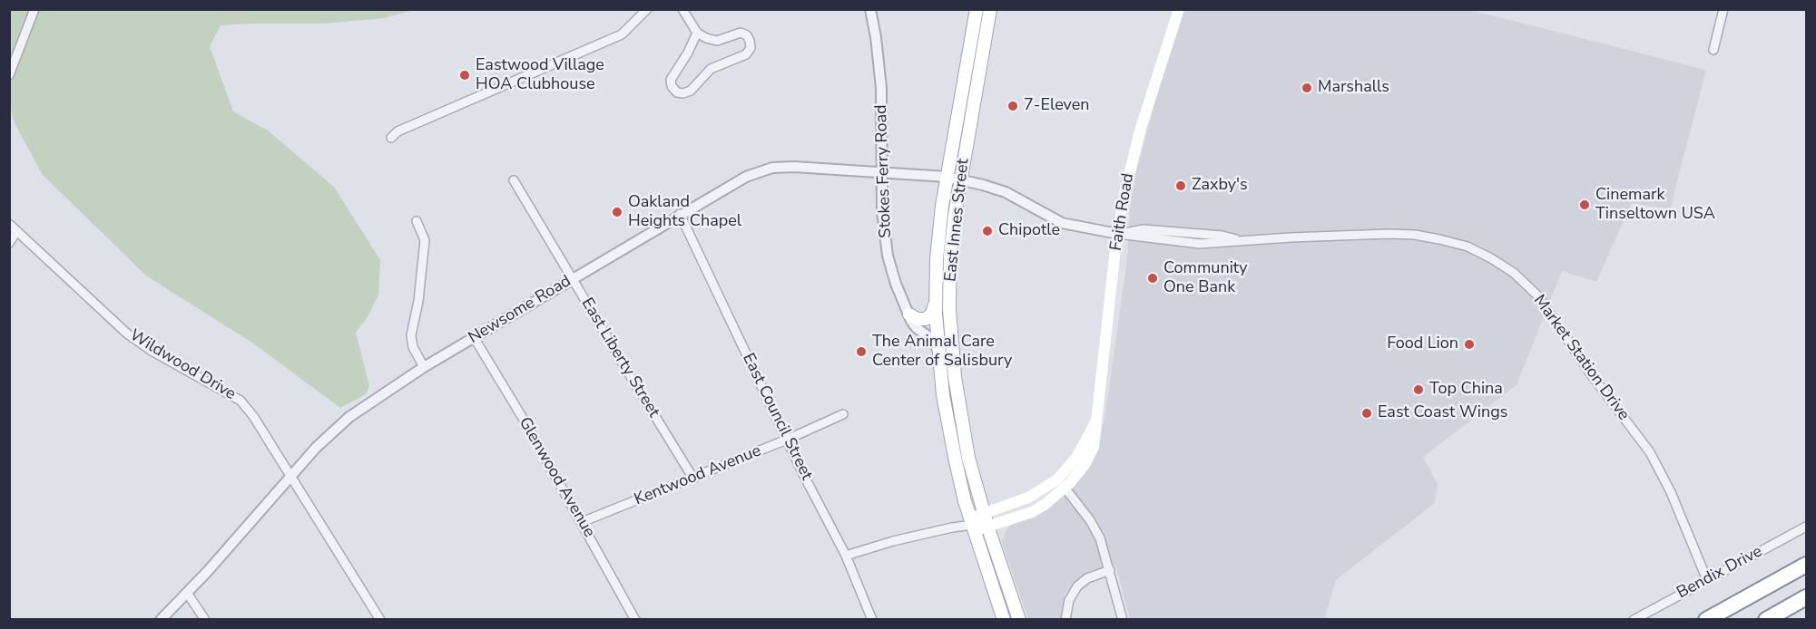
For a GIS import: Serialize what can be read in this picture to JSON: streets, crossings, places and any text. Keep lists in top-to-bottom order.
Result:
{
  "streets": {
    "main road": ["Faith Road", "East Innes Street"],
    "street": [
      "Stokes Ferry Road",
      "Newsome Road",
      "East Liberty Street",
      "Market Station Drive",
      "Wildwood Drive",
      "East Council Street",
      "Kentwood Avenue",
      "Glenwood Avenue",
      "Bendix Drive"
    ]
  },
  "crossings": [
    ["Stokes Ferry Road", "East Innes Street"],
    ["Stokes Ferry Road", "Newsome Road"],
    ["Faith Road", "East Innes Street"],
    ["Faith Road", "Market Station Drive"],
    ["East Innes Street", "Newsome Road"],
    ["East Innes Street", "Market Station Drive"],
    ["Newsome Road", "East Liberty Street"],
    ["Newsome Road", "Market Station Drive"],
    ["Newsome Road", "Wildwood Drive"],
    ["Newsome Road", "East Council Street"],
    ["Newsome Road", "Glenwood Avenue"],
    ["East Liberty Street", "Kentwood Avenue"],
    ["Market Station Drive", "Bendix Drive"],
    ["East Council Street", "Kentwood Avenue"],
    ["Kentwood Avenue", "Glenwood Avenue"]
  ],
  "places": [
    "Eastwood Village HOA Clubhouse",
    "Marshalls",
    "7-Eleven",
    "Zaxby's",
    "Cinemark Tinseltown USA",
    "Oakland Heights Chapel",
    "Chipotle",
    "Community One Bank",
    "Food Lion",
    "The Animal Care Center of Salisbury",
    "Top China",
    "East Coast Wings"
  ]
}
